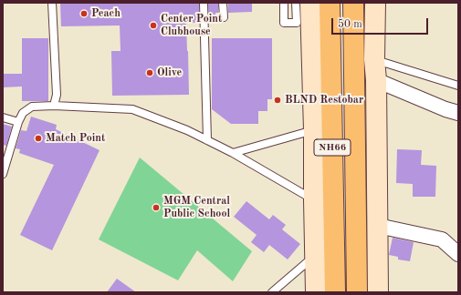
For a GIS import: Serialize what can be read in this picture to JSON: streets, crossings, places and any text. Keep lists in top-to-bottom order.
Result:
{
  "streets": {
    "highway": ["NH66"]
  },
  "places": [
    "Peach",
    "Center Point Clubhouse",
    "Olive",
    "BLND Restobar",
    "Match Point",
    "MGM Central Public School"
  ],
  "scale_bar": "50 m"
}
